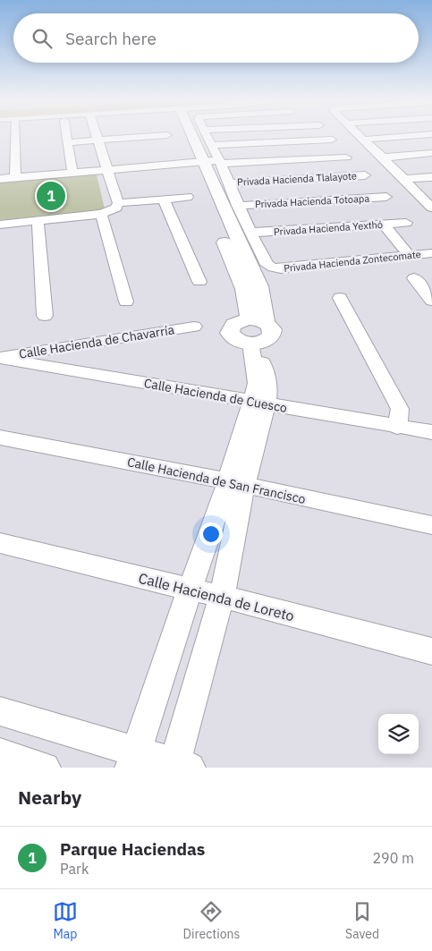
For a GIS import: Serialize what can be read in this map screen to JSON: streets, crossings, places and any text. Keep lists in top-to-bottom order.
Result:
{
  "streets": {
    "street": [
      "Privada Hacienda Tlalayote",
      "Privada Hacienda Totoapa",
      "Privada Hacienda Yexthó",
      "Privada Hacienda Zontecomate",
      "Calle Hacienda de Chavarría",
      "Calle Hacienda de Cuesco",
      "Calle Hacienda de San Francisco",
      "Calle Hacienda de Loreto"
    ]
  },
  "crossings": [
    ["Privada Hacienda Yexthó", "Privada Hacienda Zontecomate"],
    ["Calle Hacienda de Chavarría", "Calle Hacienda de Cuesco"]
  ],
  "page": {
    "search": "Search here",
    "pins": "1",
    "heading": "Nearby",
    "list": [
      {
        "mark": "1",
        "name": "Parque Haciendas",
        "note": "Park",
        "value": "290 m"
      }
    ],
    "nav": ["Map", "Directions", "Saved"]
  }
}
